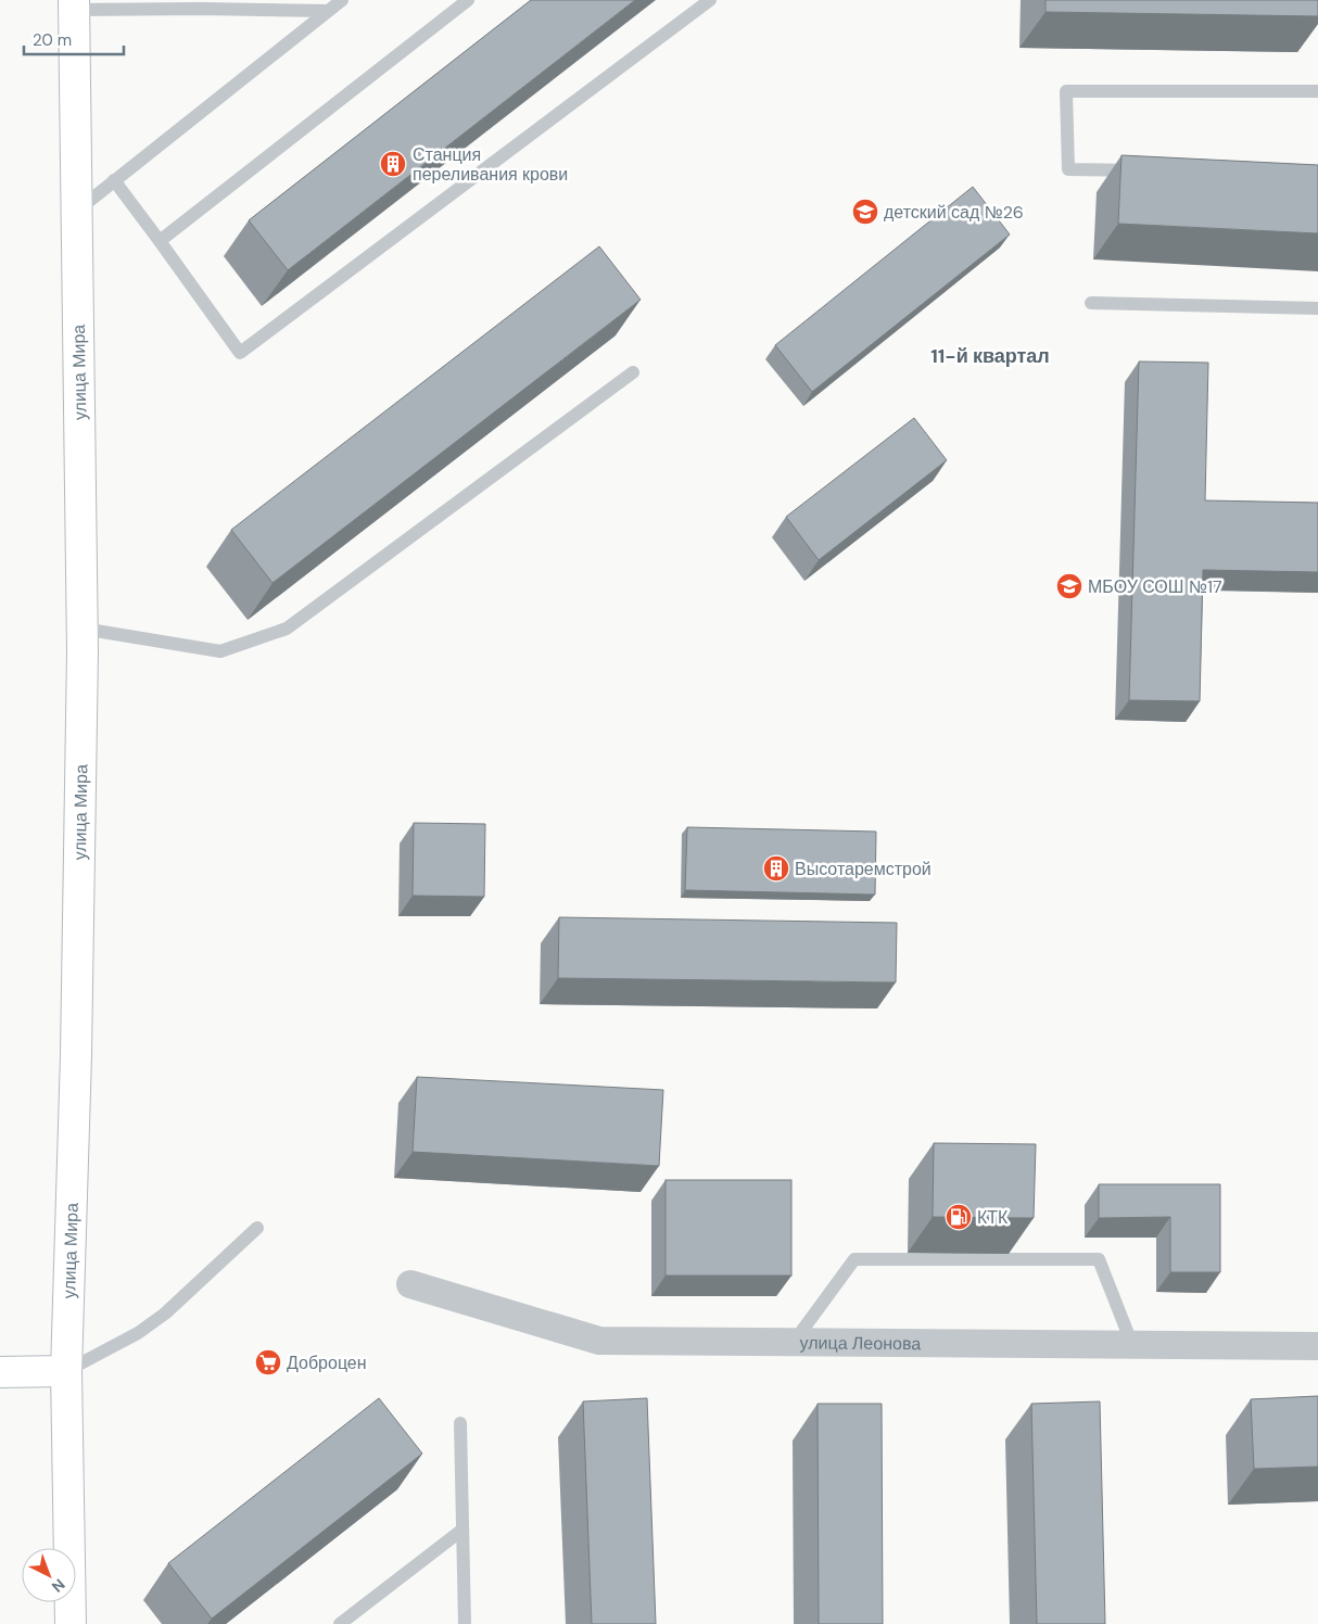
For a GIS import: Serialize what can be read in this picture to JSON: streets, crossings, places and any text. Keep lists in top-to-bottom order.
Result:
{
  "streets": {
    "street": ["улица Мира", "улица Леонова"]
  },
  "districts": ["11-й квартал"],
  "places": {
    "building": ["Станция переливания крови", "Высотаремстрой"],
    "school or university": ["детский сад №26", "МБОУ СОШ №17"],
    "fuel station": ["КТК"],
    "supermarket": ["Доброцен"]
  },
  "scale_bar": "20 m",
  "north": "bottom right"
}
